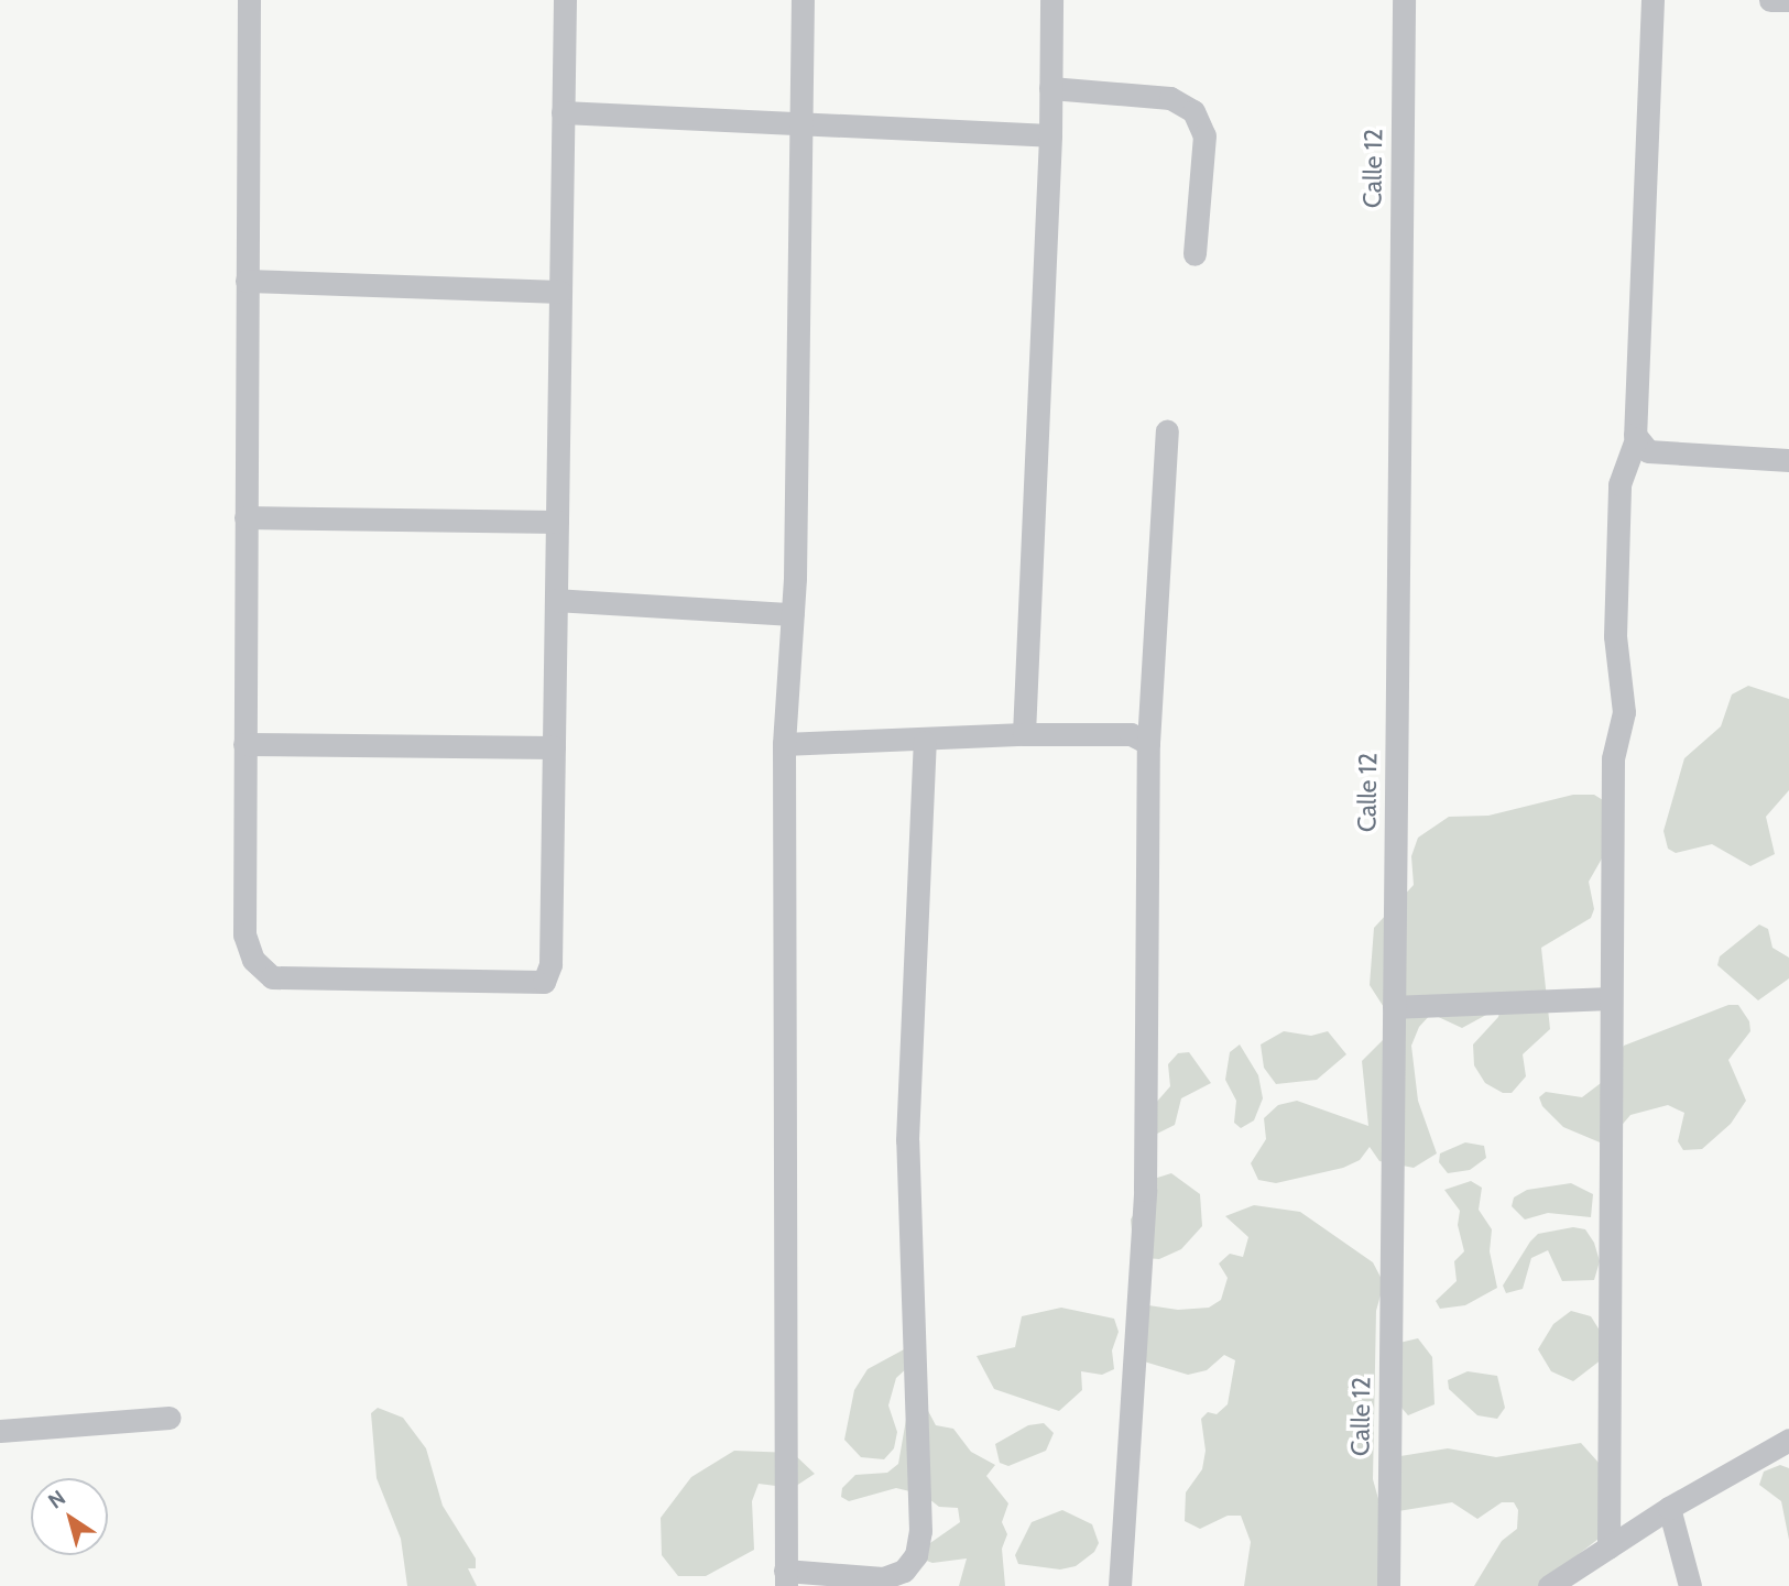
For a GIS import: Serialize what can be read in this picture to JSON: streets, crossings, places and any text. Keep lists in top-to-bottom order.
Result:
{
  "streets": {
    "street": ["Calle 12"]
  },
  "north": "top left"
}
